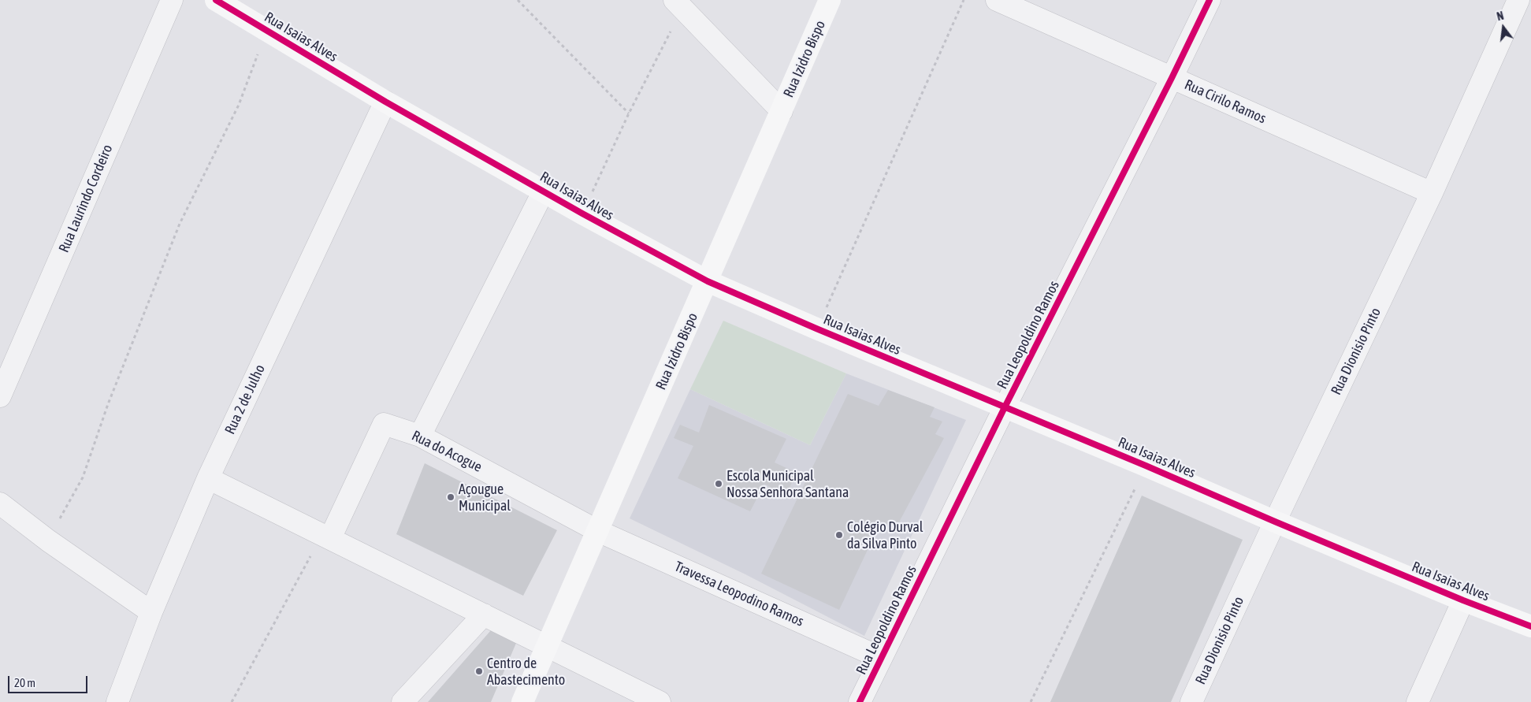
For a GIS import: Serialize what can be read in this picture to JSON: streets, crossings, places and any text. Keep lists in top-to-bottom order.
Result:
{
  "streets": {
    "street": [
      "Rua Isaias Alves",
      "Rua Izidro Bispo",
      "Rua Cirilo Ramos",
      "Rua Laurindo Cordeiro",
      "Rua Leopoldino Ramos",
      "Rua Dionisio Pinto",
      "Rua 2 de Julho",
      "Rua do Acogue",
      "Travessa Leopodino Ramos"
    ]
  },
  "crossings": [
    ["Rua Isaias Alves", "Rua Izidro Bispo"],
    ["Rua Isaias Alves", "Rua Leopoldino Ramos"],
    ["Rua Isaias Alves", "Rua Dionisio Pinto"],
    ["Rua Isaias Alves", "Rua 2 de Julho"],
    ["Rua Izidro Bispo", "Rua do Acogue"],
    ["Rua Izidro Bispo", "Travessa Leopodino Ramos"],
    ["Rua Cirilo Ramos", "Rua Leopoldino Ramos"],
    ["Rua Cirilo Ramos", "Rua Dionisio Pinto"],
    ["Rua Leopoldino Ramos", "Travessa Leopodino Ramos"],
    ["Rua do Acogue", "Travessa Leopodino Ramos"]
  ],
  "places": [
    "Escola Municipal Nossa Senhora Santana",
    "Açougue Municipal",
    "Colégio Durval da Silva Pinto",
    "Centro de Abastecimento"
  ],
  "scale_bar": "20 m",
  "north": "top"
}
